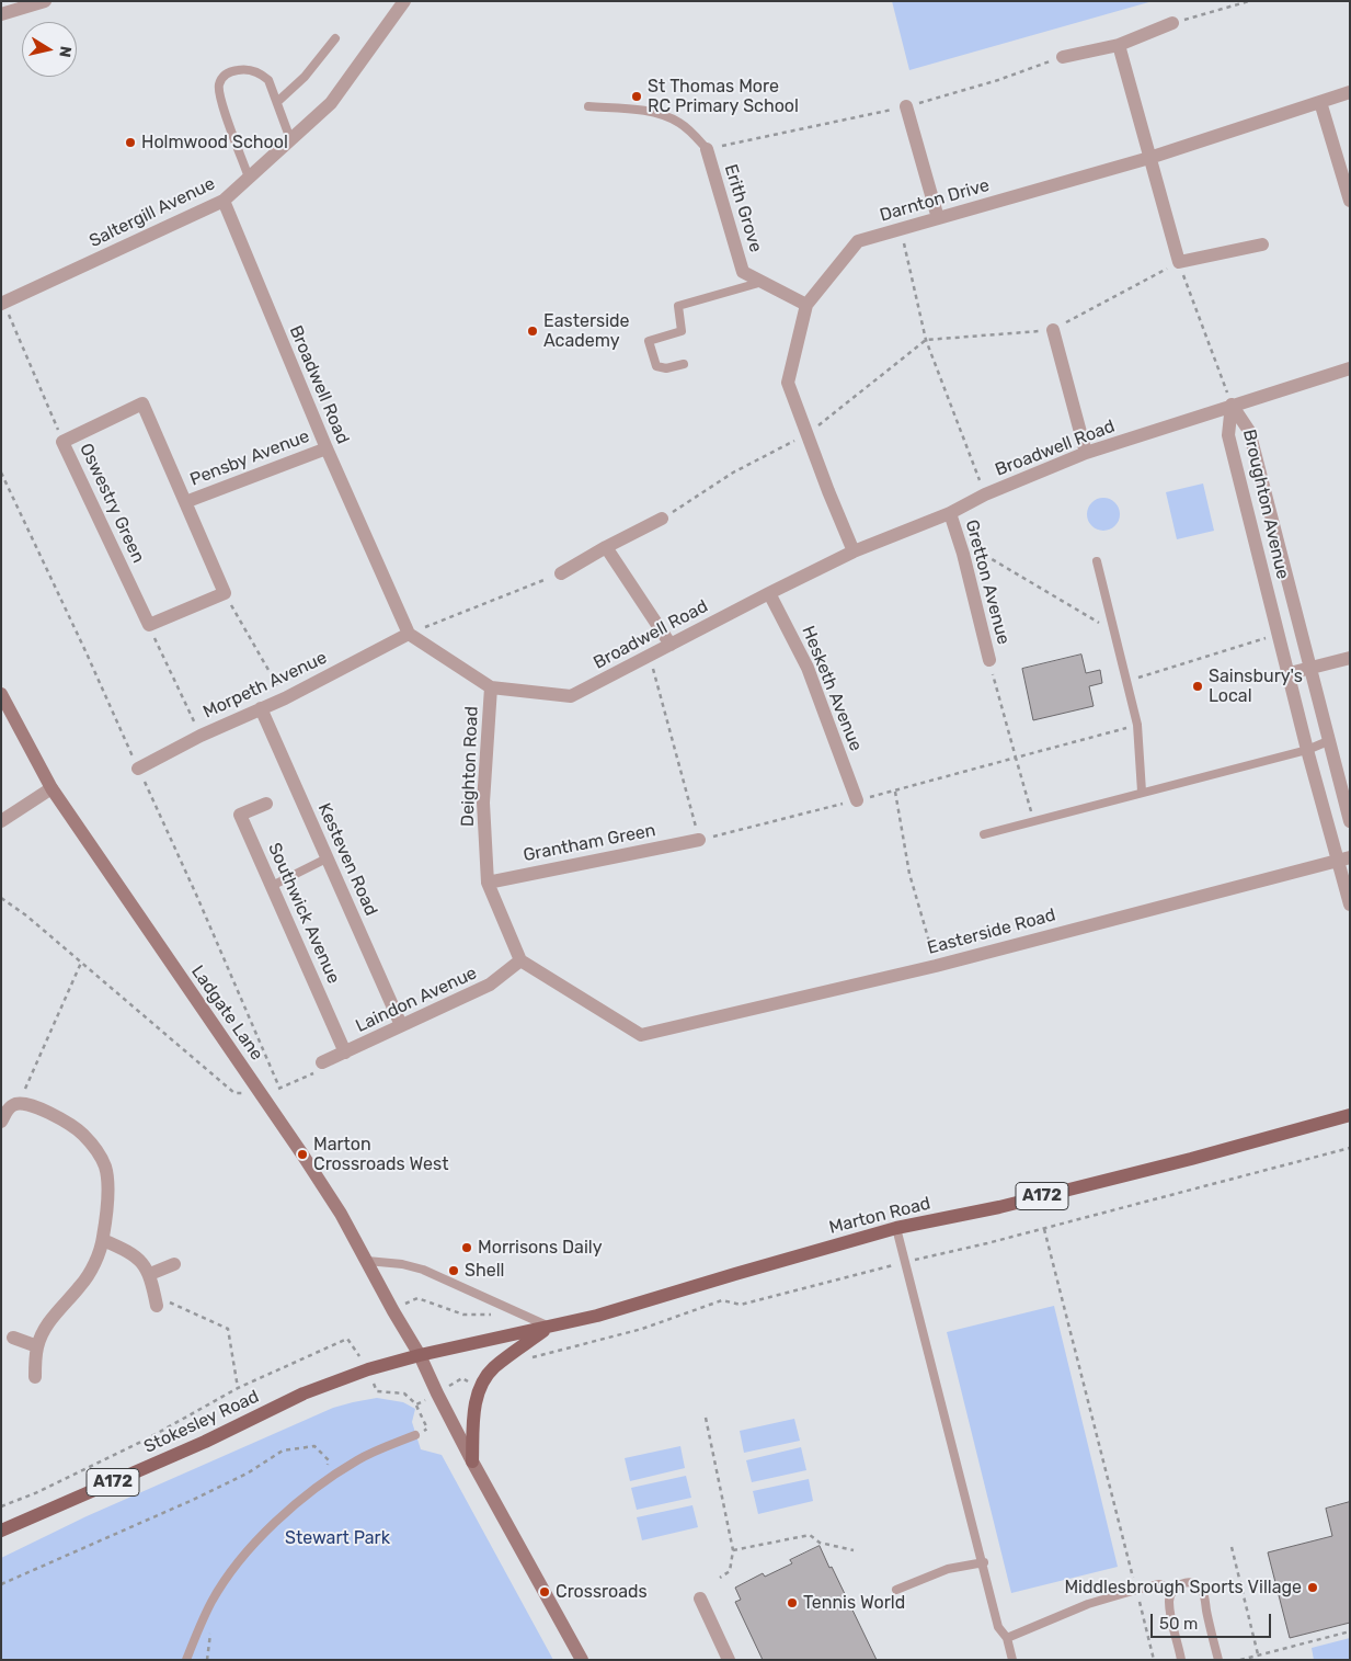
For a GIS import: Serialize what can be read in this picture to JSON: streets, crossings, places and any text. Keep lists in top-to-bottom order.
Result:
{
  "streets": {
    "main road": [
      "Ladgate Lane",
      "A172",
      "Marton Road",
      "Stokesley Road"
    ],
    "street": [
      "Darnton Drive",
      "Erith Grove",
      "Saltergill Avenue",
      "Broadwell Road",
      "Pensby Avenue",
      "Oswestry Green",
      "Broughton Avenue",
      "Gretton Avenue",
      "Morpeth Avenue",
      "Hesketh Avenue",
      "Deighton Road",
      "Grantham Green",
      "Kesteven Road",
      "Southwick Avenue",
      "Easterside Road",
      "Laindon Avenue"
    ]
  },
  "crossings": [
    ["Darnton Drive", "Erith Grove"],
    ["Darnton Drive", "Broadwell Road"],
    ["Saltergill Avenue", "Broadwell Road"],
    ["Broadwell Road", "Pensby Avenue"],
    ["Broadwell Road", "Broughton Avenue"],
    ["Broadwell Road", "Gretton Avenue"],
    ["Broadwell Road", "Morpeth Avenue"],
    ["Broadwell Road", "Hesketh Avenue"],
    ["Broadwell Road", "Deighton Road"],
    ["Pensby Avenue", "Oswestry Green"],
    ["Broughton Avenue", "Easterside Road"],
    ["Morpeth Avenue", "Kesteven Road"],
    ["Deighton Road", "Grantham Green"],
    ["Deighton Road", "Easterside Road"],
    ["Deighton Road", "Laindon Avenue"],
    ["Kesteven Road", "Laindon Avenue"],
    ["Southwick Avenue", "Laindon Avenue"],
    ["Easterside Road", "Laindon Avenue"],
    ["Ladgate Lane", "A172"],
    ["Ladgate Lane", "Marton Road"],
    ["Ladgate Lane", "Stokesley Road"],
    ["A172", "Marton Road"],
    ["Marton Road", "Stokesley Road"]
  ],
  "parks": ["Stewart Park"],
  "places": [
    "St Thomas More RC Primary School",
    "Holmwood School",
    "Easterside Academy",
    "Sainsbury's Local",
    "Marton Crossroads West",
    "Morrisons Daily",
    "Shell",
    "Middlesbrough Sports Village",
    "Crossroads",
    "Tennis World"
  ],
  "scale_bar": "50 m",
  "north": "right"
}
